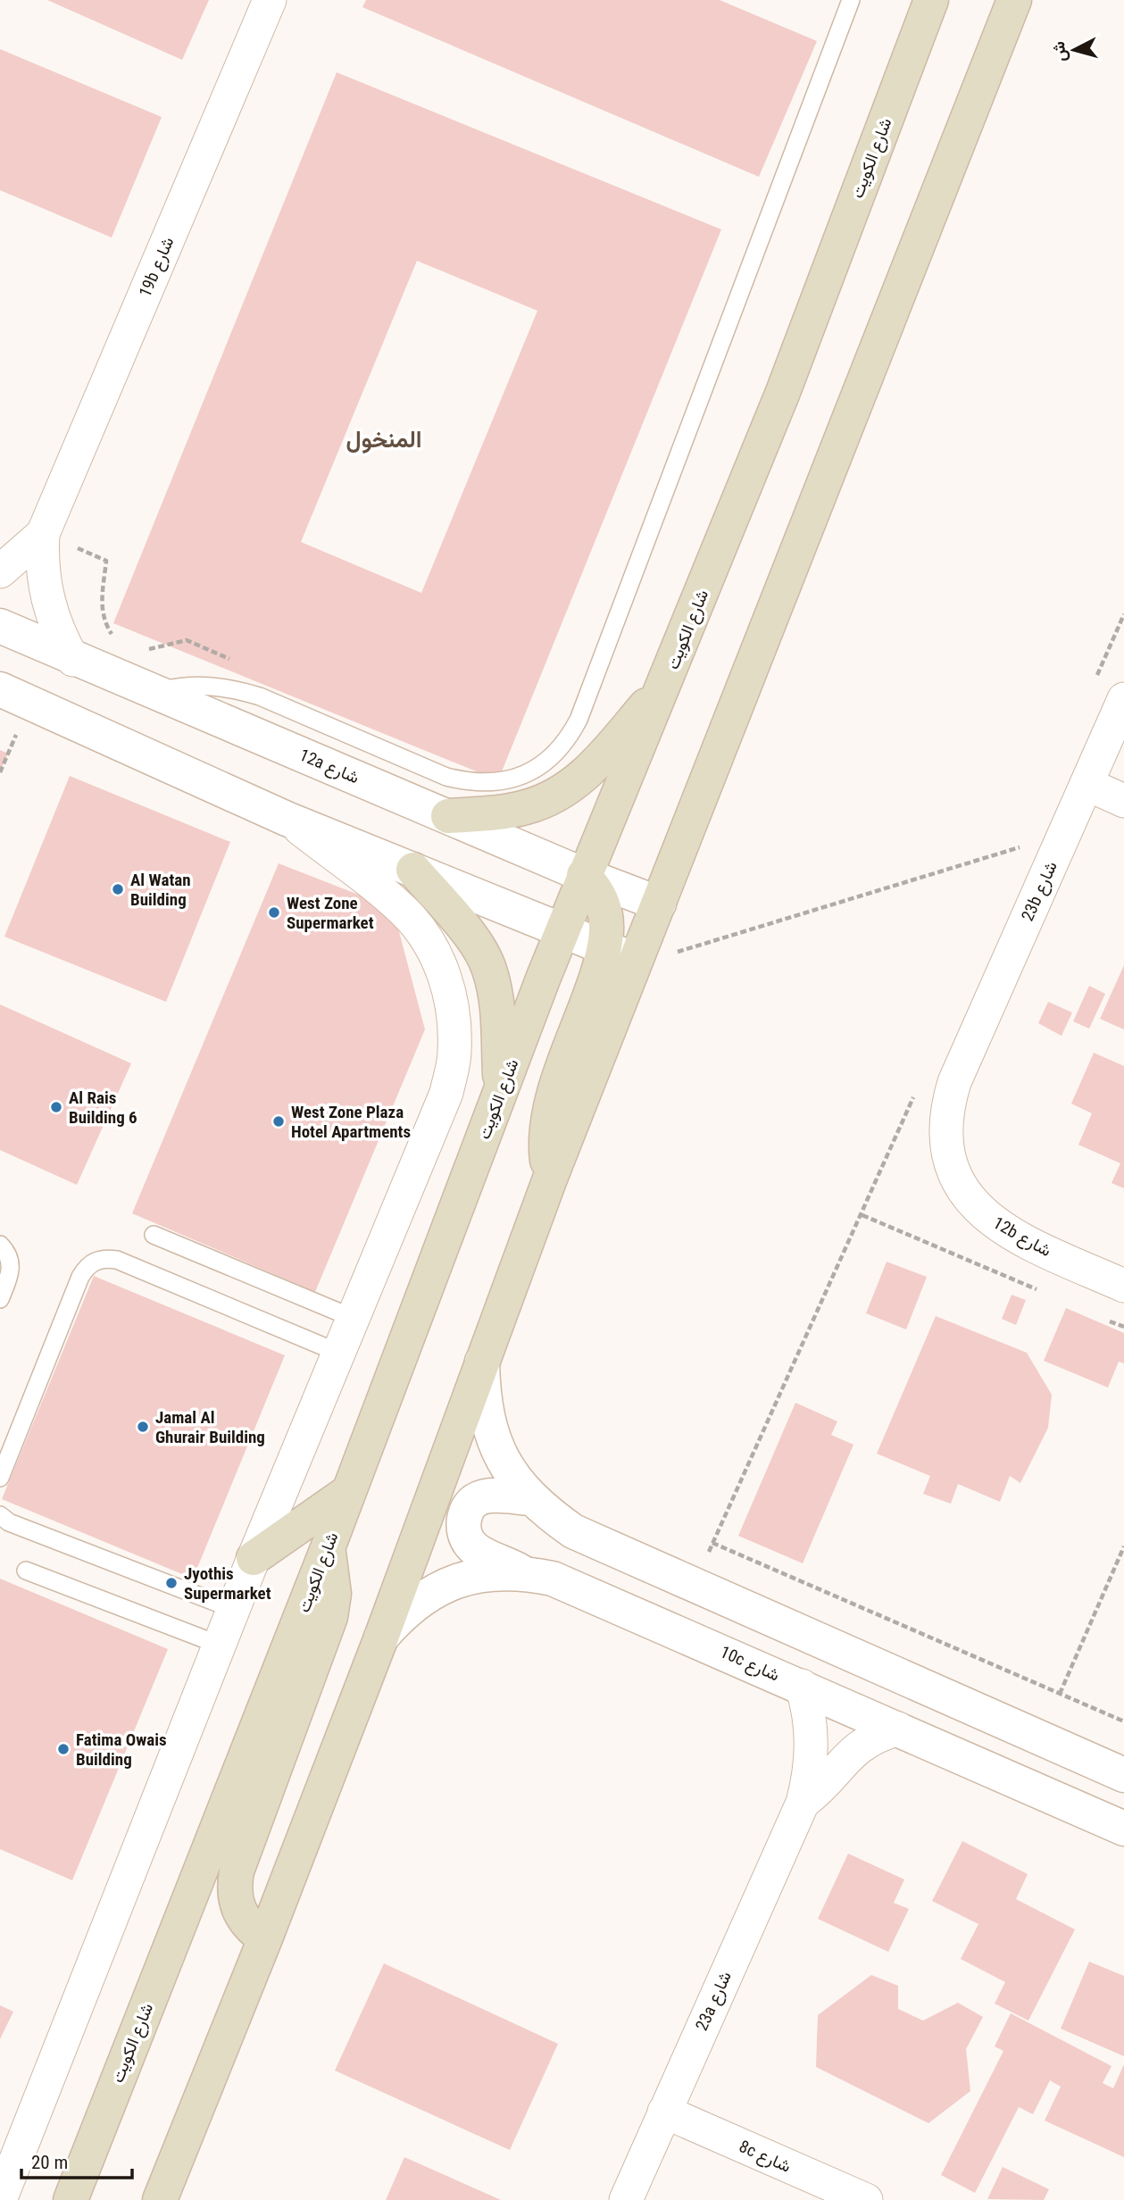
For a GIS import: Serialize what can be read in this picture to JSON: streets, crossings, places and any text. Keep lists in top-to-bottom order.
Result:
{
  "streets": {
    "main road": ["شارع الكويت"],
    "street": [
      "19b شارع",
      "12a شارع",
      "23b شارع",
      "12b شارع",
      "10c شارع",
      "23a شارع",
      "8c شارع"
    ]
  },
  "crossings": [
    ["شارع الكويت", "12a شارع"],
    ["19b شارع", "12a شارع"],
    ["23b شارع", "12b شارع"],
    ["10c شارع", "23a شارع"],
    ["23a شارع", "8c شارع"]
  ],
  "districts": ["المنخول"],
  "places": [
    "Al Watan Building",
    "West Zone Supermarket",
    "Al Rais Building 6",
    "West Zone Plaza Hotel Apartments",
    "Jamal Al Ghurair Building",
    "Jyothis Supermarket",
    "Fatima Owais Building"
  ],
  "scale_bar": "20 m",
  "north": "left"
}
